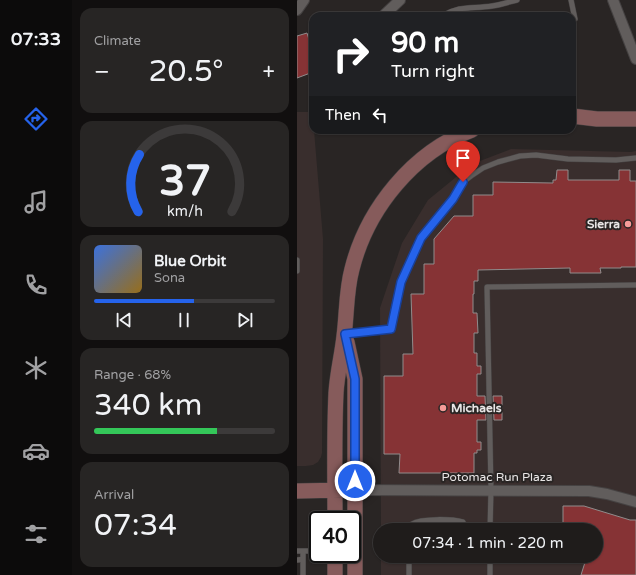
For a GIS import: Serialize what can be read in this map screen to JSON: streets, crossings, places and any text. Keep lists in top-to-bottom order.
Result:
{
  "streets": {
    "street": ["Potomac Run Plaza"]
  },
  "places": ["Sierra", "Michaels"],
  "page": {
    "tabs": "07:33",
    "tile": [
      "Climate",
      ["Range · 68%", "340 km"],
      ["Arrival", "07:34"]
    ],
    "turn": ["90 m", "Turn right"],
    "heat": ["−", "20.5°", "+"],
    "then": "Then",
    "song": ["Blue Orbit", "Sona"],
    "limit": "40",
    "trip": "07:34 · 1 min · 220 m",
    "gauge": ["37", "km/h"]
  }
}
